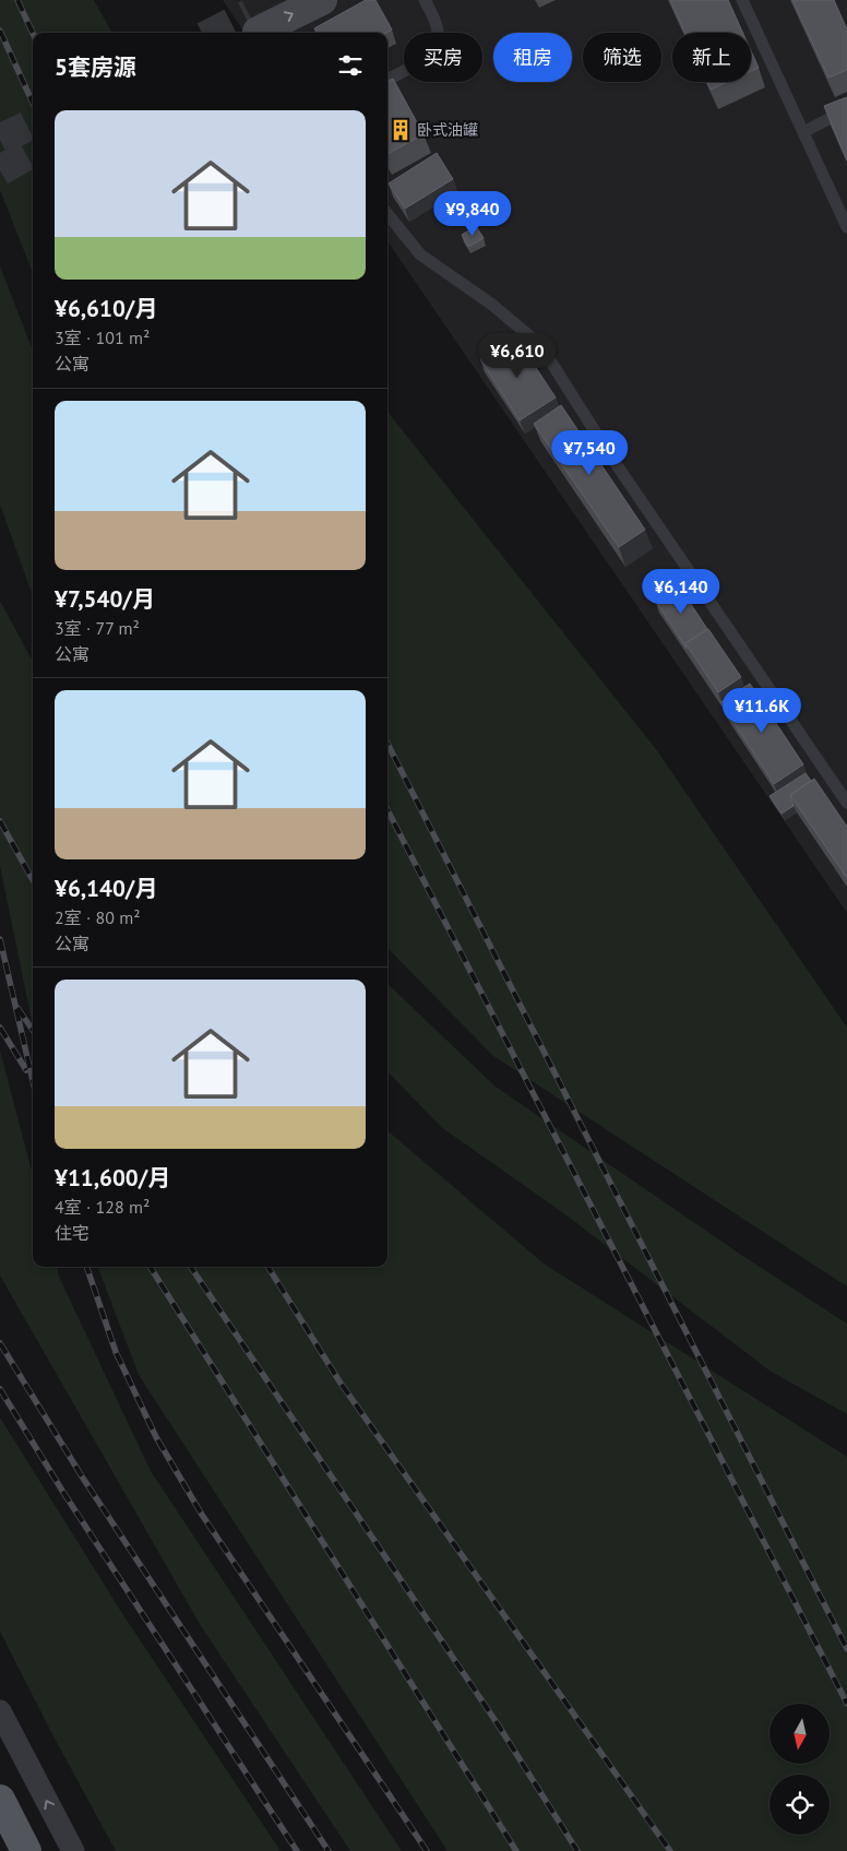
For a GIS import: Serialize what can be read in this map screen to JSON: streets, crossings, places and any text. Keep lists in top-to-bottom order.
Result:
{
  "places": {
    "building": ["卧式油罐"]
  },
  "north": "bottom",
  "page": {
    "chip": [
      "买房",
      "租房",
      "筛选",
      "新上"
    ],
    "heading": "5套房源",
    "list": [
      {
        "name": "¥6,610/月",
        "note": "3室 · 101 m² · 公寓"
      },
      {
        "name": "¥7,540/月",
        "note": "3室 · 77 m² · 公寓"
      },
      {
        "name": "¥6,140/月",
        "note": "2室 · 80 m² · 公寓"
      },
      {
        "name": "¥11,600/月",
        "note": "4室 · 128 m² · 住宅"
      }
    ],
    "price": [
      "¥9,840",
      "¥6,610",
      "¥7,540",
      "¥6,140",
      "¥11.6K"
    ]
  }
}
